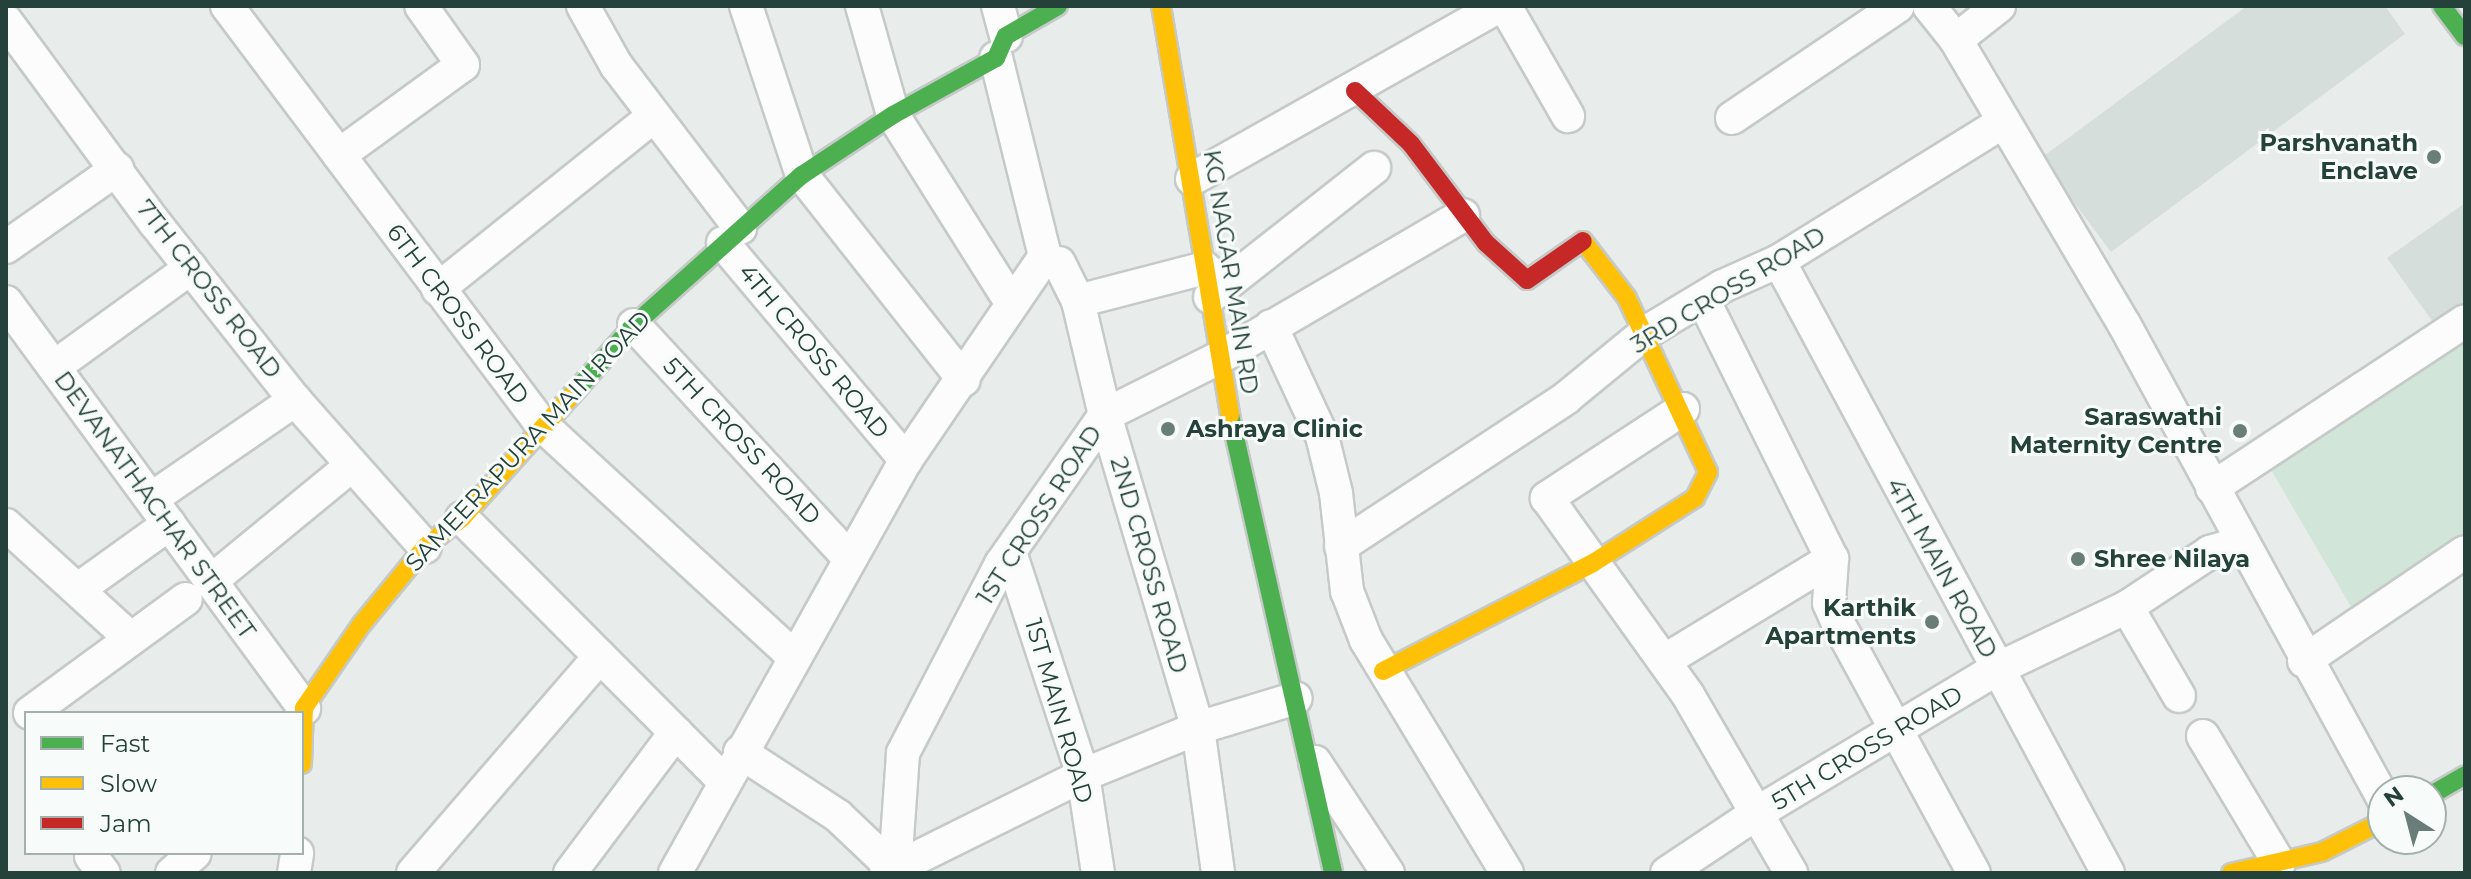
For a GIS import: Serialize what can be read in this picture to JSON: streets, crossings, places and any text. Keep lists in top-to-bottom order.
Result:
{
  "streets": {
    "street": [
      "KG NAGAR MAIN RD",
      "7TH CROSS ROAD",
      "3RD CROSS ROAD",
      "6TH CROSS ROAD",
      "4TH CROSS ROAD",
      "SAMEERAPURA MAIN ROAD",
      "5TH CROSS ROAD",
      "DEVANATHACHAR STREET",
      "1ST CROSS ROAD",
      "2ND CROSS ROAD",
      "4TH MAIN ROAD",
      "1ST MAIN ROAD"
    ]
  },
  "crossings": [
    ["KG NAGAR MAIN RD", "1ST CROSS ROAD"],
    ["7TH CROSS ROAD", "SAMEERAPURA MAIN ROAD"],
    ["3RD CROSS ROAD", "4TH MAIN ROAD"],
    ["6TH CROSS ROAD", "SAMEERAPURA MAIN ROAD"],
    ["4TH CROSS ROAD", "SAMEERAPURA MAIN ROAD"],
    ["SAMEERAPURA MAIN ROAD", "5TH CROSS ROAD"],
    ["SAMEERAPURA MAIN ROAD", "DEVANATHACHAR STREET"],
    ["5TH CROSS ROAD", "4TH MAIN ROAD"],
    ["1ST CROSS ROAD", "2ND CROSS ROAD"],
    ["1ST CROSS ROAD", "1ST MAIN ROAD"]
  ],
  "places": [
    "Parshvanath Enclave",
    "Ashraya Clinic",
    "Saraswathi Maternity Centre",
    "Shree Nilaya",
    "Karthik Apartments"
  ],
  "legend": ["Fast", "Slow", "Jam"],
  "north": "top left"
}
